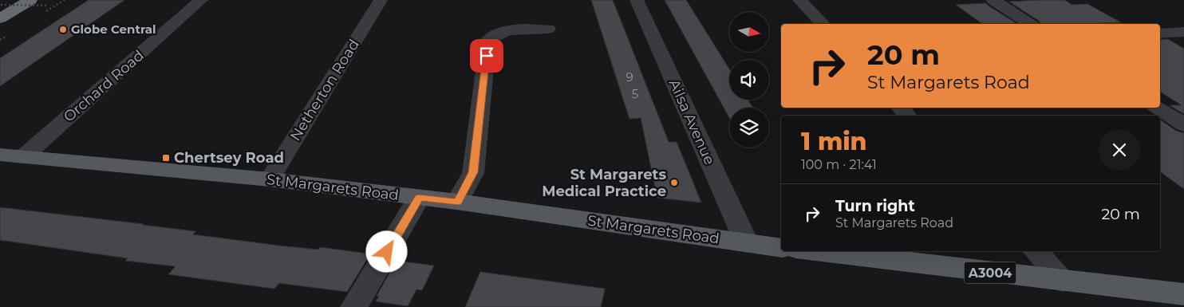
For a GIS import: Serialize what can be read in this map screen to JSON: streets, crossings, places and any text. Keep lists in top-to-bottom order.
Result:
{
  "streets": {
    "main road": ["St Margarets Road", "A3004"],
    "street": ["Orchard Road", "Netherton Road", "Ailsa Avenue"]
  },
  "crossings": [
    ["Orchard Road", "St Margarets Road"],
    ["Netherton Road", "St Margarets Road"],
    ["Ailsa Avenue", "St Margarets Road"]
  ],
  "places": {
    "other": ["Globe Central", "St Margarets Medical Practice"],
    "transit": ["Chertsey Road"]
  },
  "house_numbers": ["9", "5"],
  "north": "right",
  "page": {
    "turn": ["20 m", "St Margarets Road"],
    "heading": ["1 min", "100 m · 21:41"],
    "list": [
      {
        "name": "Turn right",
        "note": "St Margarets Road",
        "value": "20 m"
      }
    ]
  }
}
